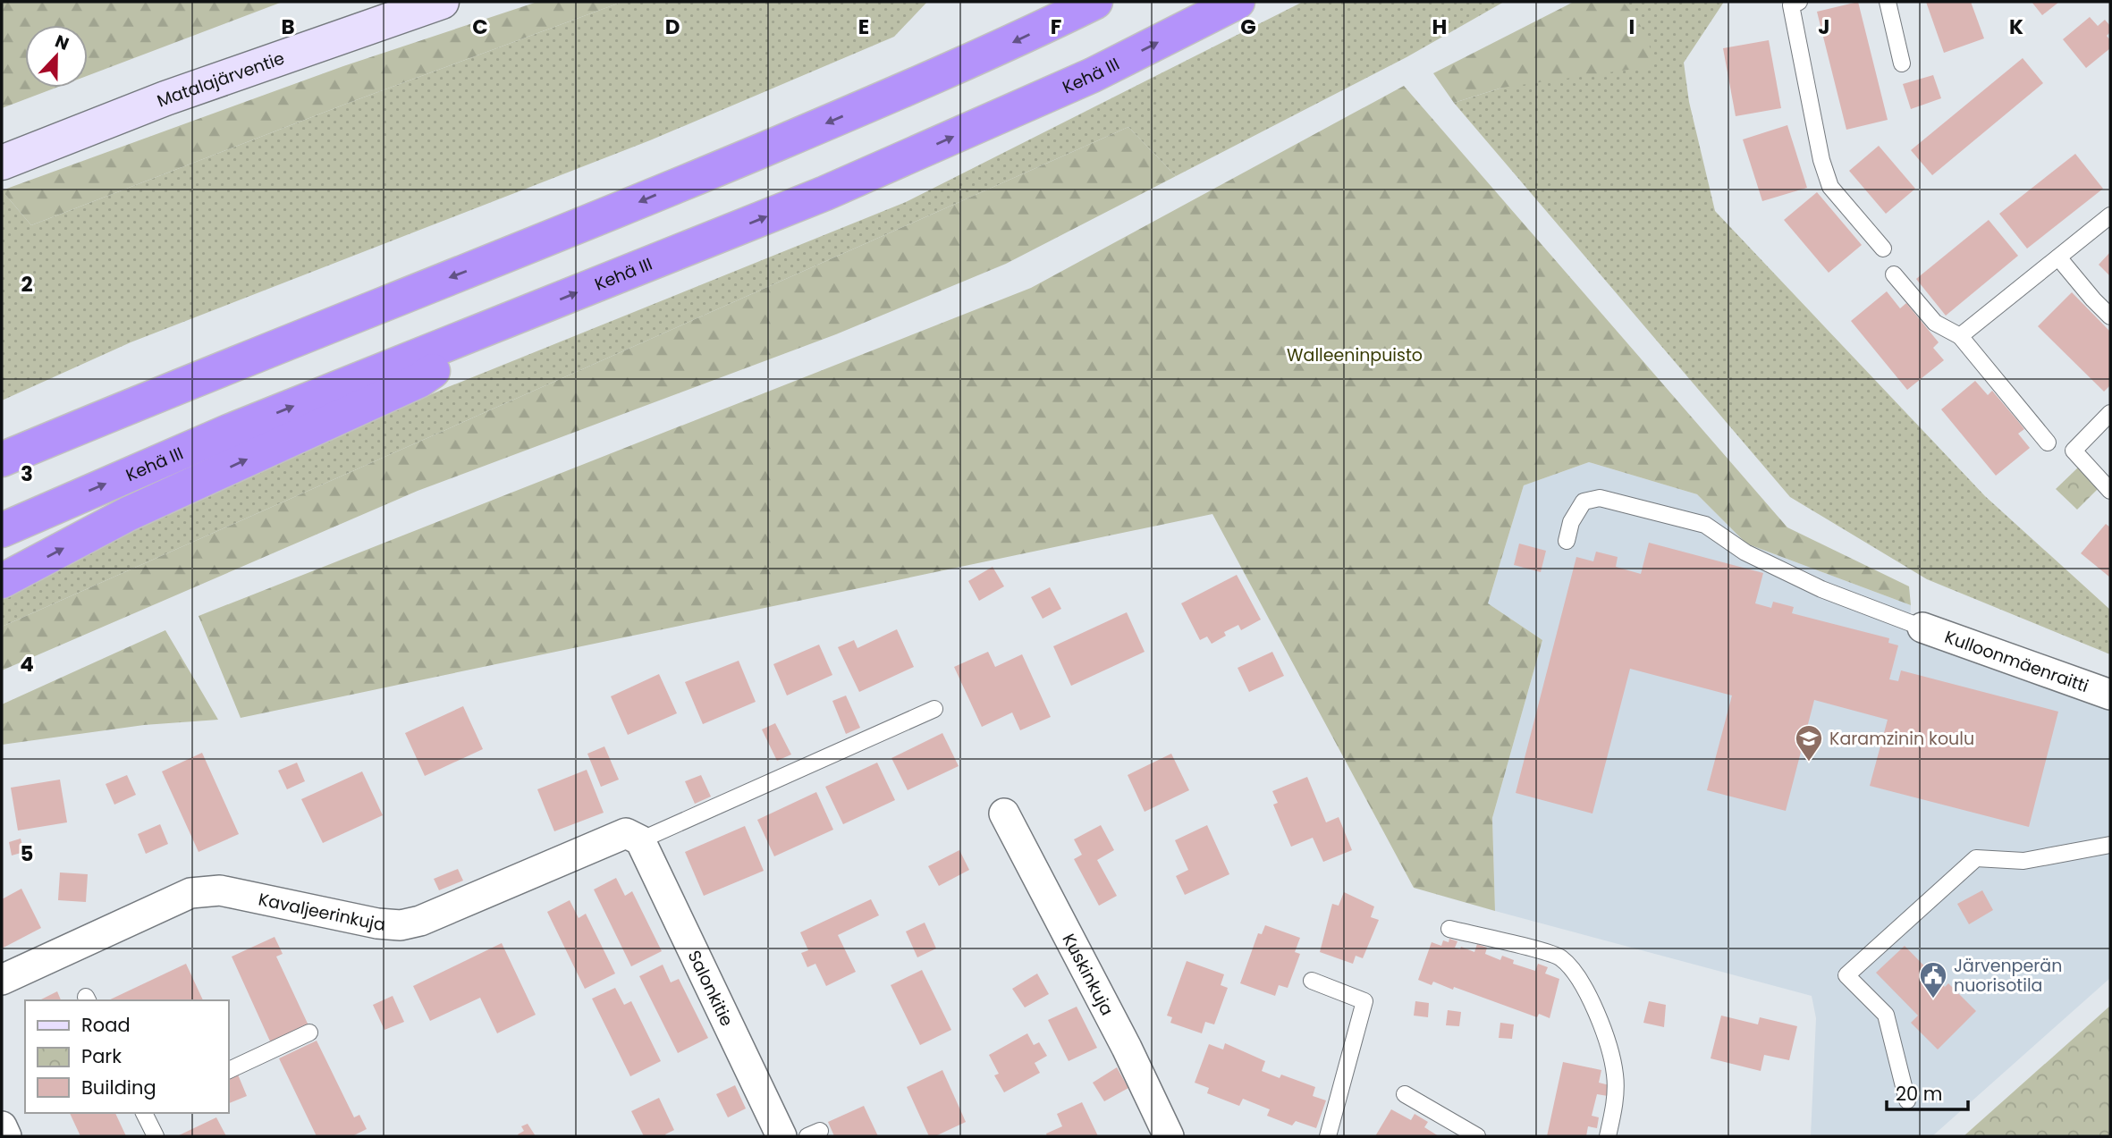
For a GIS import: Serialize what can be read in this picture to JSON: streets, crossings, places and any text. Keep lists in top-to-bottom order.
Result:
{
  "streets": {
    "highway": ["Kehä III"],
    "main road": ["Matalajärventie"],
    "street": [
      "Kulloonmäenraitti",
      "Kavaljeerinkuja",
      "Kuskinkuja",
      "Salonkitie"
    ]
  },
  "crossings": [
    ["Kavaljeerinkuja", "Salonkitie"]
  ],
  "parks": ["Walleeninpuisto"],
  "places": {
    "school or university": ["Karamzinin koulu"],
    "public building": ["Järvenperän nuorisotila"]
  },
  "legend": ["Road", "Park", "Building"],
  "scale_bar": "20 m",
  "north": "top",
  "grid": {
    "columns": [
      "B",
      "C",
      "D",
      "E",
      "F",
      "G",
      "H",
      "I",
      "J",
      "K"
    ],
    "rows": [
      "2",
      "3",
      "4",
      "5"
    ]
  }
}
